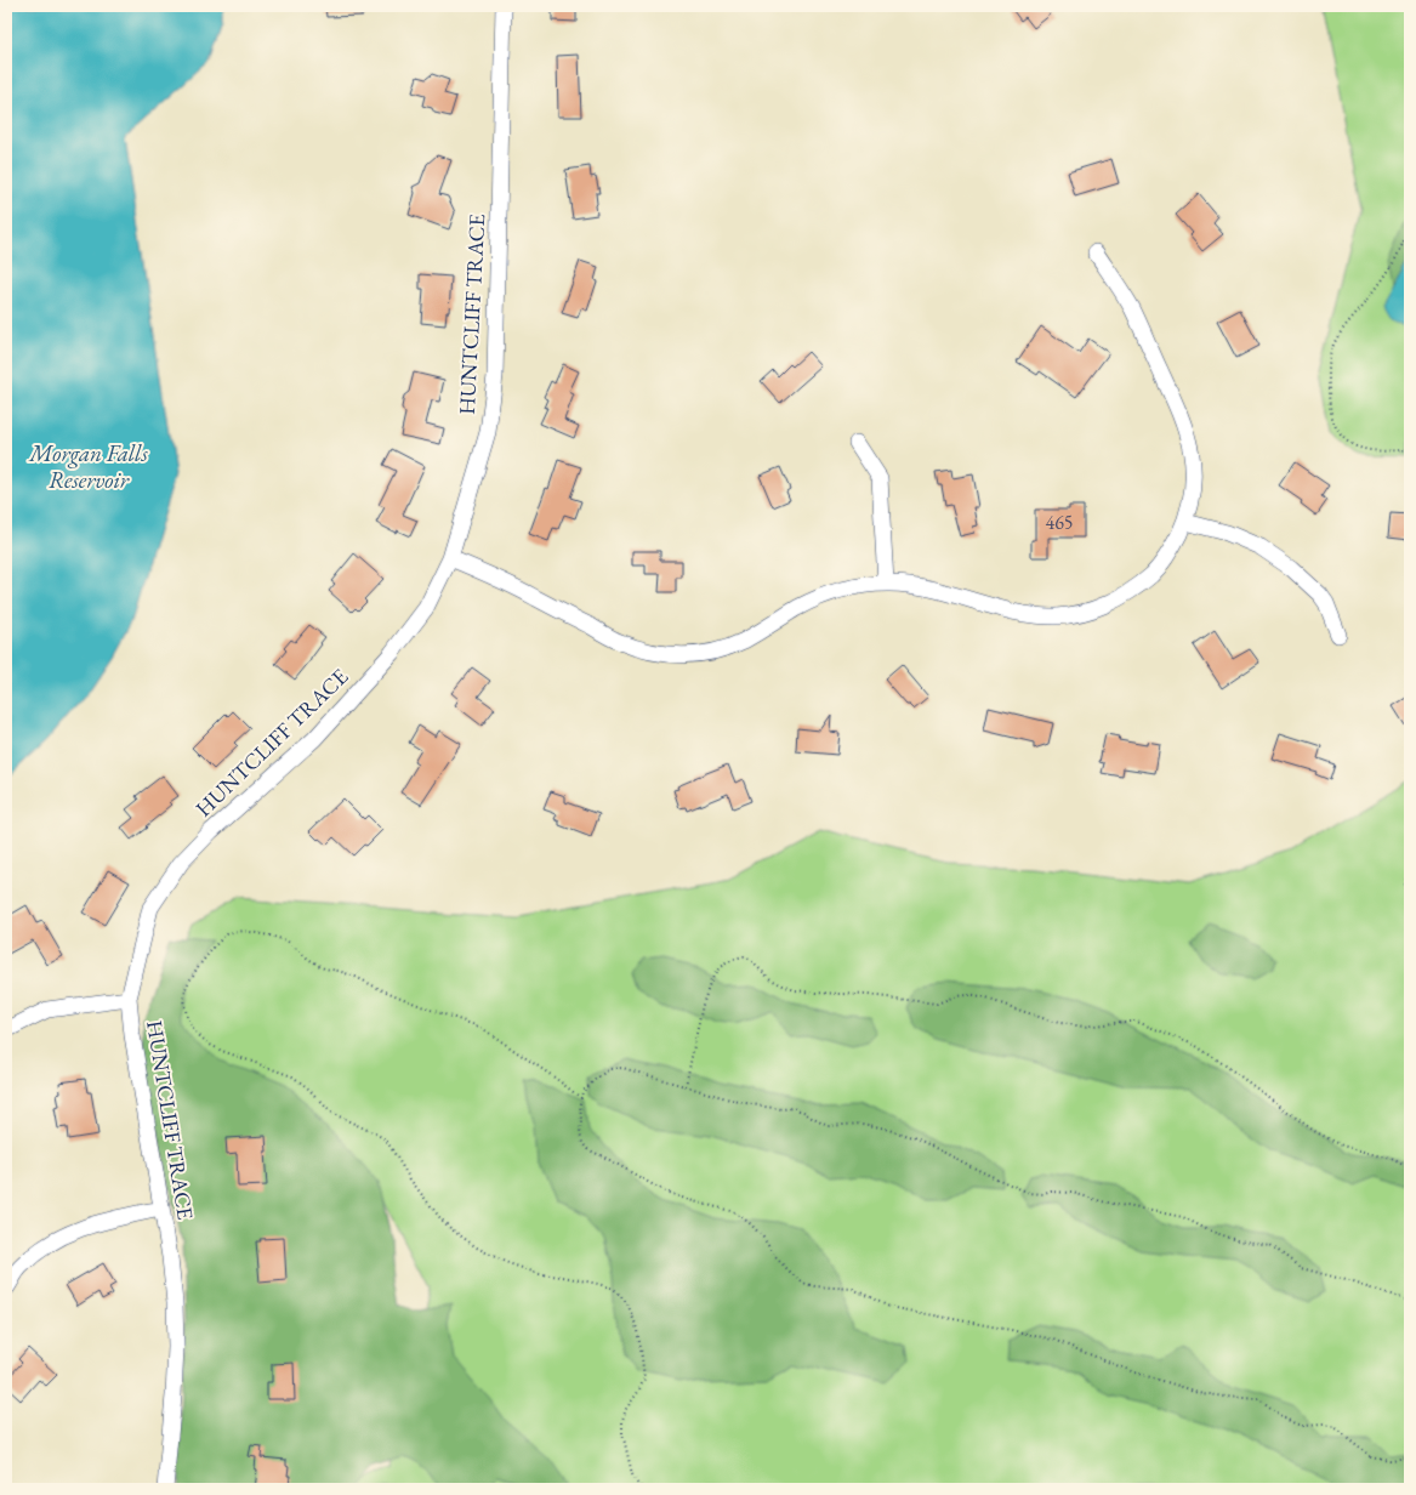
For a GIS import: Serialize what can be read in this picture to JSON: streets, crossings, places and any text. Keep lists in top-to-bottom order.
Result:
{
  "streets": {
    "street": ["HUNTCLIFF TRACE"]
  },
  "water": ["Morgan Falls Reservoir"],
  "house_numbers": ["465"]
}
